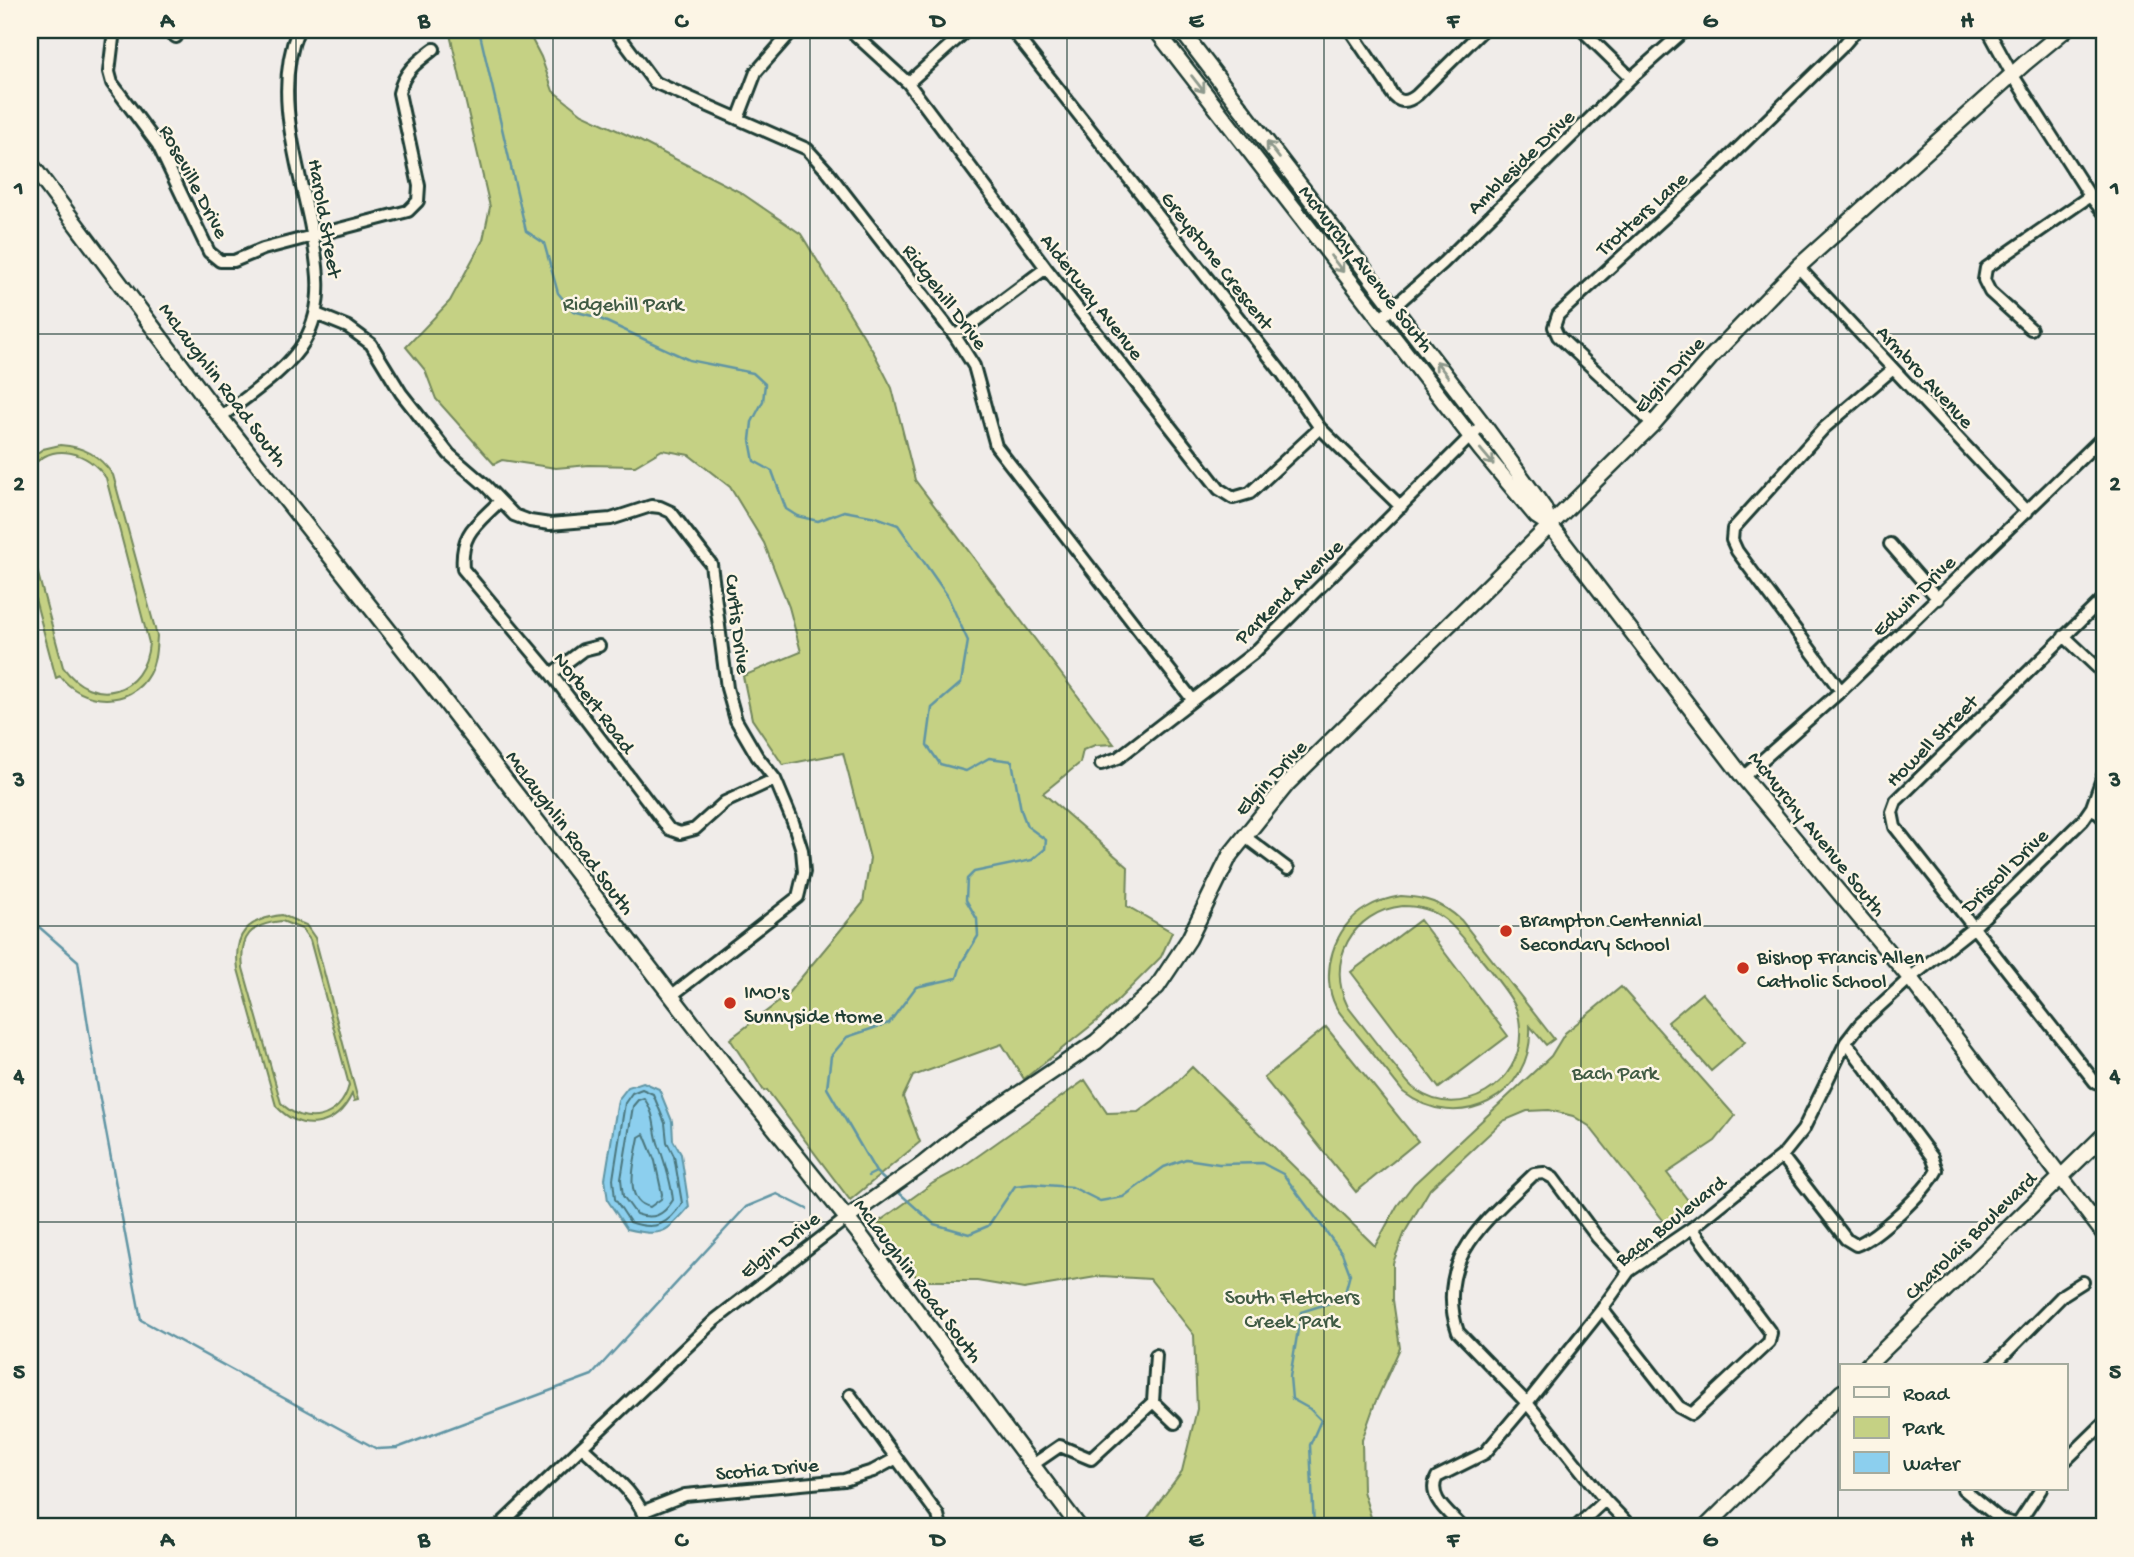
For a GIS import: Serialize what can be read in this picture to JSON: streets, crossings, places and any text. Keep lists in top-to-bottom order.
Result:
{
  "streets": {
    "street": [
      "Ambleside Drive",
      "Roseville Drive",
      "Trotters Lane",
      "Harold Street",
      "Greystone Crescent",
      "McMurchy Avenue South",
      "Ridgehill Drive",
      "Alderway Avenue",
      "Elgin Drive",
      "Armbro Avenue",
      "McLaughlin Road South",
      "Parkend Avenue",
      "Edwin Drive",
      "Curtis Drive",
      "Norbert Road",
      "Howell Street",
      "Driscoll Drive",
      "Bach Boulevard",
      "Charolais Boulevard",
      "Scotia Drive"
    ]
  },
  "crossings": [
    ["Ambleside Drive", "McMurchy Avenue South"],
    ["Roseville Drive", "Harold Street"],
    ["Trotters Lane", "Elgin Drive"],
    ["Harold Street", "McLaughlin Road South"],
    ["Harold Street", "Curtis Drive"],
    ["Greystone Crescent", "Alderway Avenue"],
    ["Greystone Crescent", "Parkend Avenue"],
    ["McMurchy Avenue South", "Elgin Drive"],
    ["McMurchy Avenue South", "Parkend Avenue"],
    ["McMurchy Avenue South", "Edwin Drive"],
    ["McMurchy Avenue South", "Driscoll Drive"],
    ["McMurchy Avenue South", "Bach Boulevard"],
    ["McMurchy Avenue South", "Charolais Boulevard"],
    ["Ridgehill Drive", "Parkend Avenue"],
    ["Elgin Drive", "Armbro Avenue"],
    ["Elgin Drive", "McLaughlin Road South"],
    ["Armbro Avenue", "Edwin Drive"],
    ["McLaughlin Road South", "Curtis Drive"],
    ["Curtis Drive", "Norbert Road"],
    ["Howell Street", "Driscoll Drive"],
    ["Driscoll Drive", "Bach Boulevard"]
  ],
  "parks": ["Ridgehill Park", "Bach Park", "South Fletchers Creek Park"],
  "places": ["Brampton Centennial Secondary School", "Bishop Francis Allen Catholic School", "IMO's Sunnyside Home"],
  "legend": ["Road", "Park", "Water"],
  "grid": {
    "columns": [
      "A",
      "B",
      "C",
      "D",
      "E",
      "F",
      "G",
      "H"
    ],
    "rows": [
      "1",
      "2",
      "3",
      "4",
      "5"
    ]
  }
}
